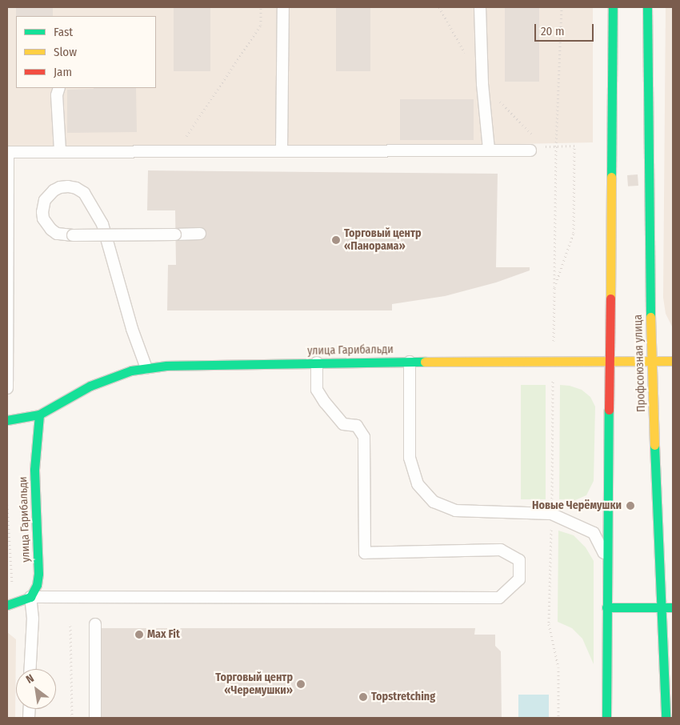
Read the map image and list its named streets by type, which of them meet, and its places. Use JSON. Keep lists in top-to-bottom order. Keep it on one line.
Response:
{"streets":{"main road":["улица Гарибальди","Профсоюзная улица"]},"crossings":[["улица Гарибальди","Профсоюзная улица"]],"places":["Торговый центр «Панорама»","Новые Черёмушки","Max Fit","Торговый центр «Черемушки»","Topstretching"],"legend":["Fast","Slow","Jam"],"scale_bar":"20 m","north":"top left"}
